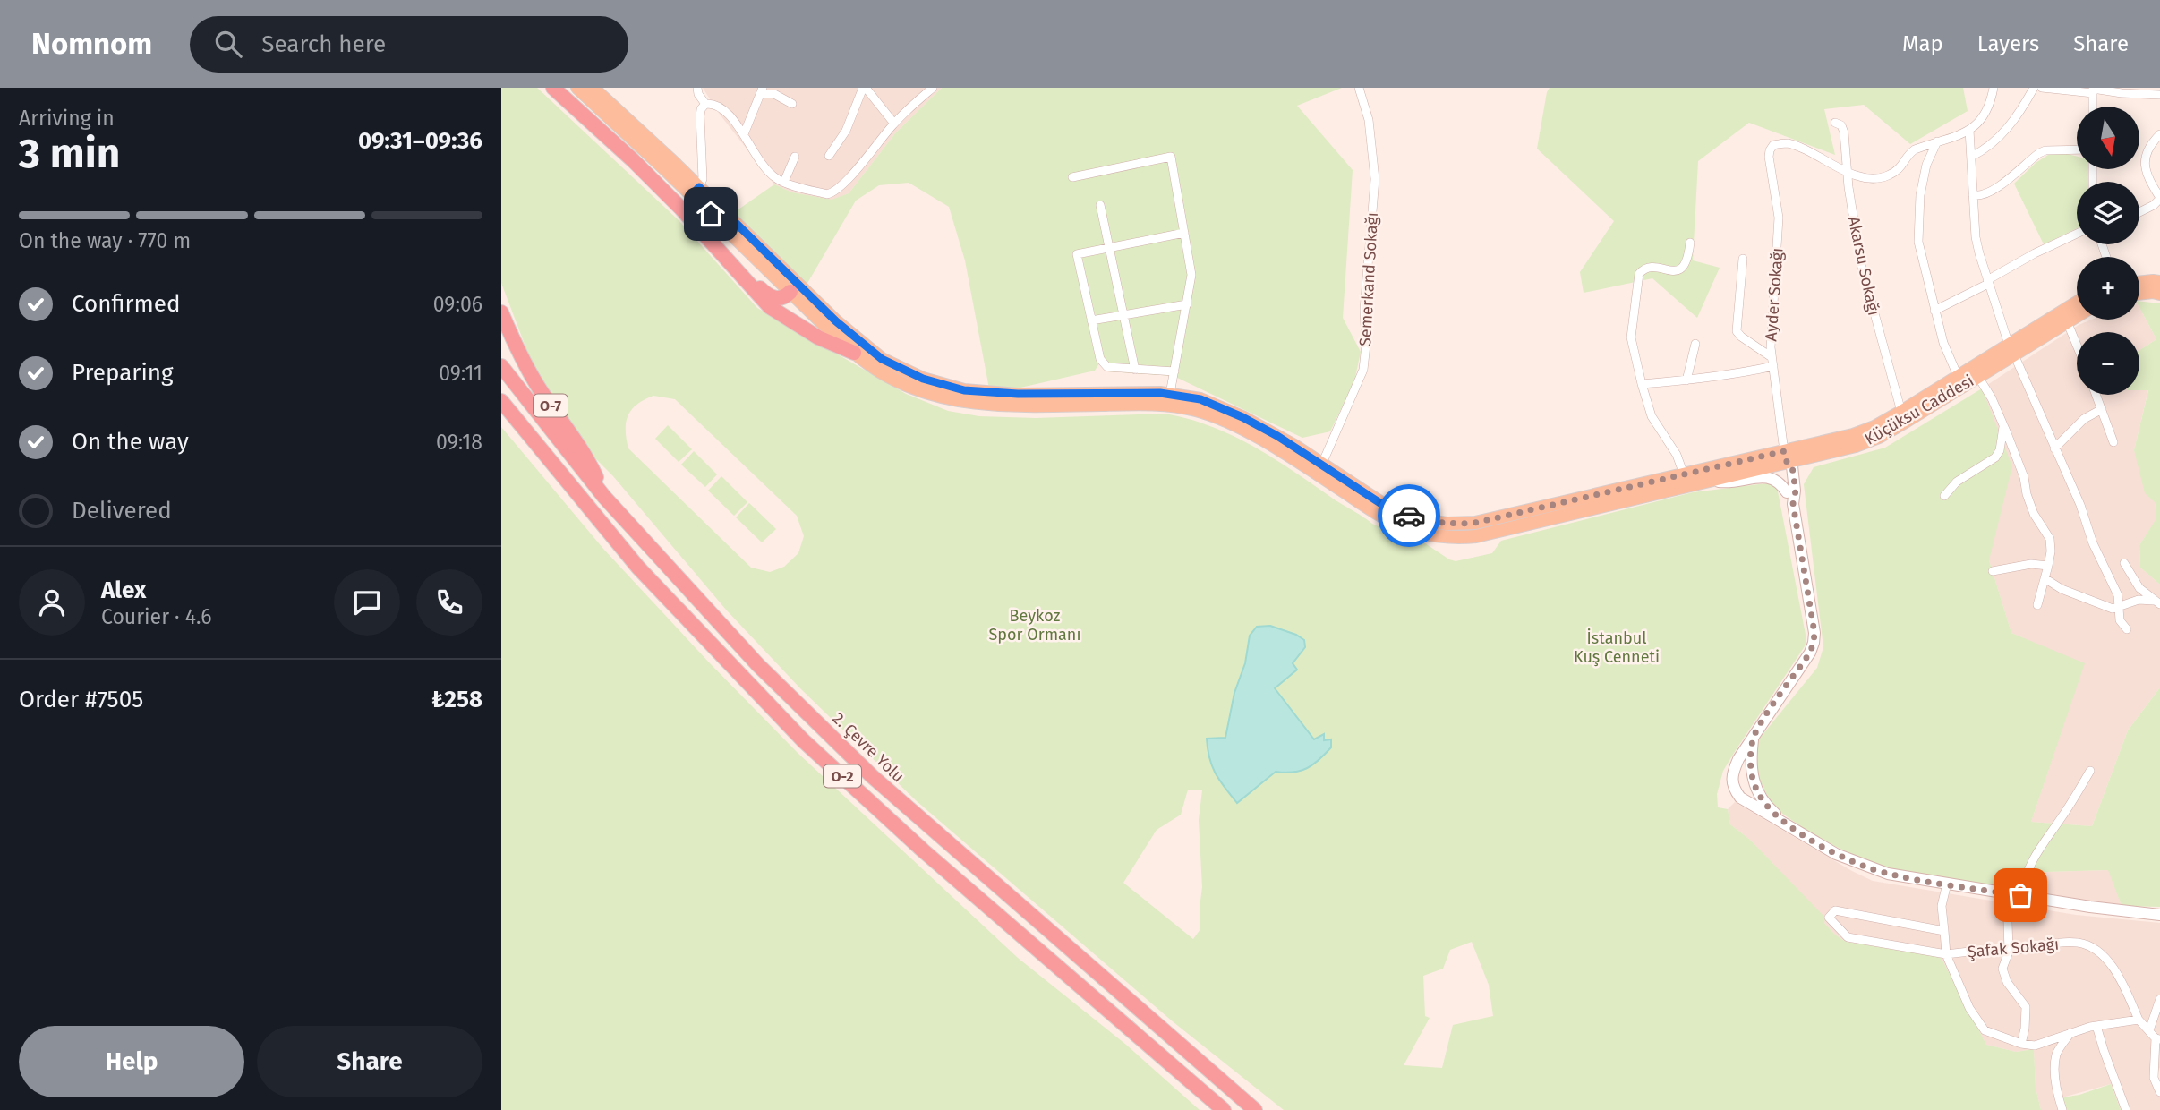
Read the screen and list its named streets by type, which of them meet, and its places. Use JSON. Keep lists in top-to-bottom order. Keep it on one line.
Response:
{"streets":{"highway":["O-7","2. Çevre Yolu","O-2"],"main road":["Küçüksu Caddesi"],"street":["Akarsu Sokağı","Semerkand Sokağı","Ayder Sokağı","Şafak Sokağı"]},"crossings":[["Akarsu Sokağı","Ayder Sokağı"],["Akarsu Sokağı","Küçüksu Caddesi"],["Semerkand Sokağı","Küçüksu Caddesi"],["Ayder Sokağı","Küçüksu Caddesi"],["O-7","2. Çevre Yolu"]],"parks":["Beykoz Spor Ormanı","İstanbul Kuş Cenneti"],"north":"bottom","page":{"header":"Nomnom","search":"Search here","nav":["Map","Layers","Share"],"heading":["3 min","Arriving in","09:31–09:36"],"panel":["Alex","Courier · 4.6","Order #7505","₺258"],"map_buttons":["+","−"],"bar":"On the way · 770 m","list":[["Confirmed","09:06"],["Preparing","09:11"],["On the way","09:18"],"Delivered"],"buttons":["Help","Share"]}}
